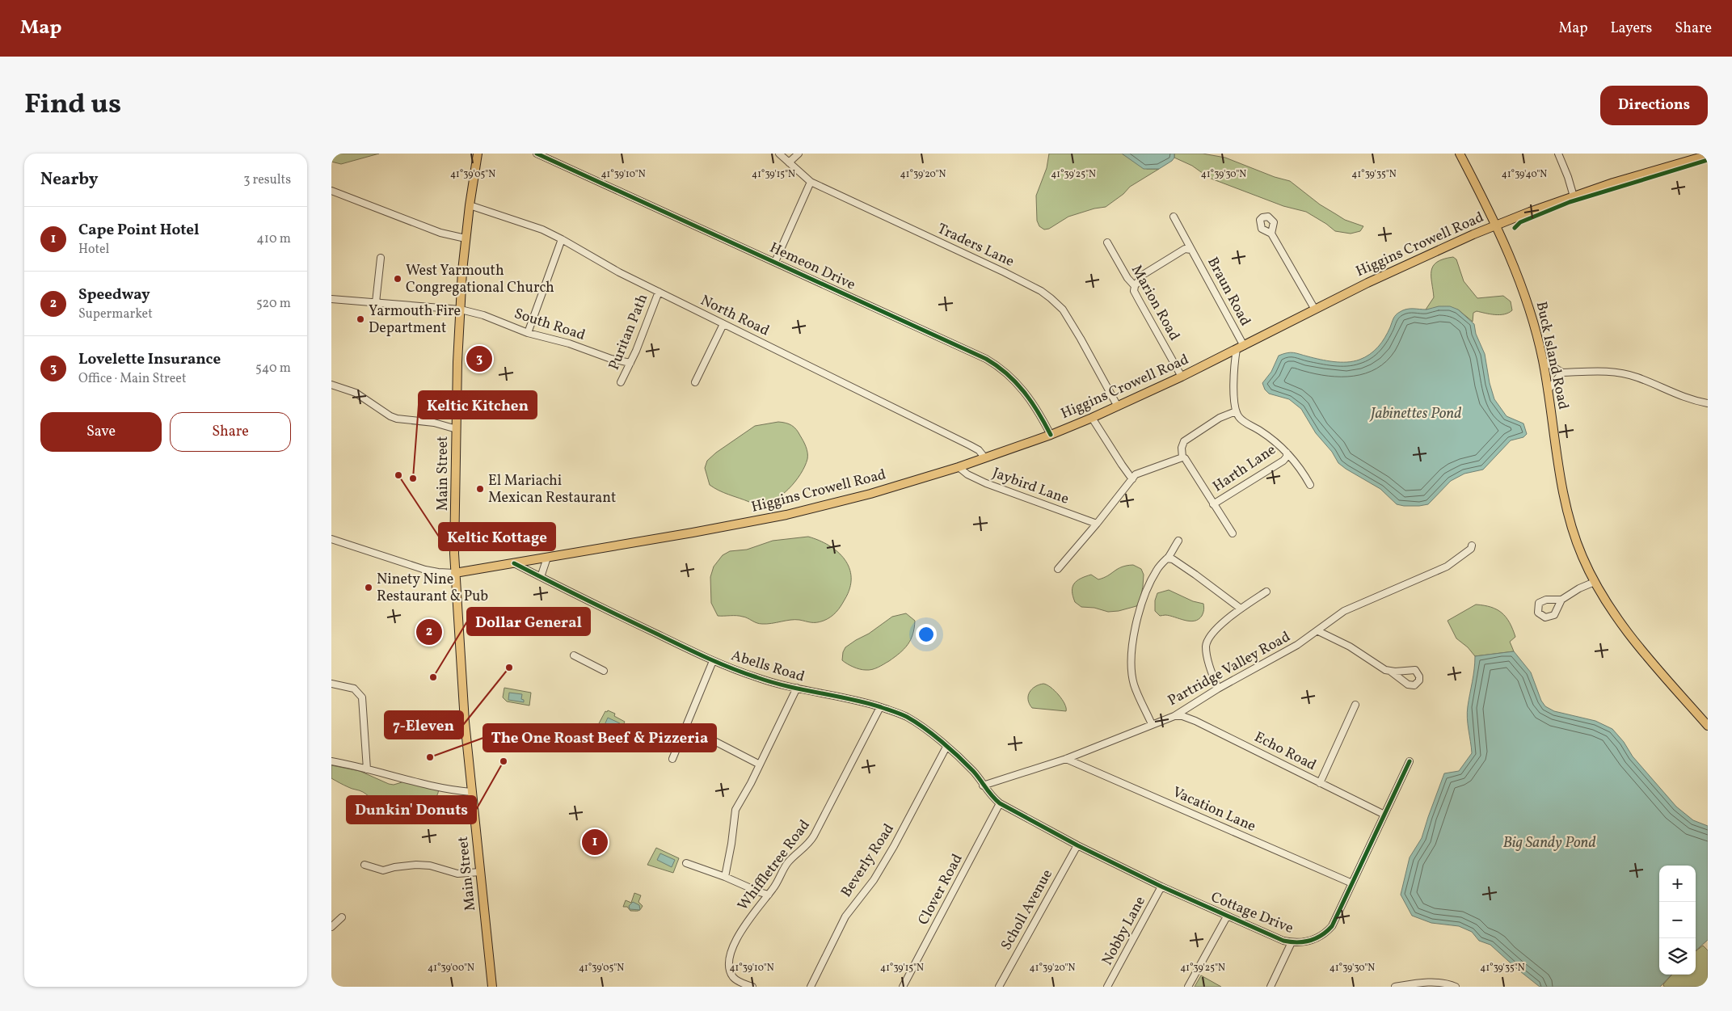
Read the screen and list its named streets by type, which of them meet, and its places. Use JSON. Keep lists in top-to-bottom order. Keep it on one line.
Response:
{"streets":{"main road":["Higgins Crowell Road","Buck Island Road","Main Street"],"street":["Traders Lane","Hemeon Drive","Braun Road","Marion Road","North Road","South Road","Puritan Path","Harth Lane","Jaybird Lane","Abells Road","Partridge Valley Road","Echo Road","Vacation Lane","Beverly Road","Whiffletree Road","Clover Road","Scholl Avenue","Cottage Drive","Nobby Lane"]},"crossings":[["Higgins Crowell Road","Traders Lane"],["Higgins Crowell Road","Hemeon Drive"],["Higgins Crowell Road","Braun Road"],["Higgins Crowell Road","Marion Road"],["Higgins Crowell Road","North Road"],["Higgins Crowell Road","Buck Island Road"],["Higgins Crowell Road","Main Street"],["Higgins Crowell Road","Jaybird Lane"],["Higgins Crowell Road","Abells Road"],["Braun Road","Marion Road"],["North Road","Puritan Path"],["North Road","Main Street"],["South Road","Puritan Path"],["South Road","Main Street"],["Abells Road","Partridge Valley Road"],["Abells Road","Beverly Road"],["Abells Road","Whiffletree Road"],["Abells Road","Clover Road"],["Abells Road","Cottage Drive"],["Partridge Valley Road","Echo Road"],["Partridge Valley Road","Vacation Lane"],["Echo Road","Cottage Drive"],["Vacation Lane","Cottage Drive"],["Clover Road","Cottage Drive"],["Scholl Avenue","Cottage Drive"],["Cottage Drive","Nobby Lane"]],"water":["Jabinettes Pond","Big Sandy Pond"],"places":["West Yarmouth Congregational Church","Yarmouth Fire Department","Keltic Kottage","Keltic Kitchen","El Mariachi Mexican Restaurant","Ninety Nine Restaurant & Pub","7-Eleven","Dollar General","The One Roast Beef & Pizzeria","Dunkin' Donuts"],"page":{"header":"Map","nav":["Map","Layers","Share"],"title":"Find us","buttons":["Directions",["Save","Share"]],"heading":["Nearby","3 results"],"list":[{"mark":"1","name":"Cape Point Hotel","note":"Hotel","value":"410 m"},{"mark":"2","name":"Speedway","note":"Supermarket","value":"520 m"},{"mark":"3","name":"Lovelette Insurance","note":"Office · Main Street","value":"540 m"}],"pins":["3","2","1"],"map_buttons":["+","−"]},"coordinates":["41°39'05\"N","41°39'10\"N","41°39'15\"N","41°39'20\"N","41°39'25\"N","41°39'30\"N","41°39'35\"N","41°39'40\"N","41°39'00\"N"]}
